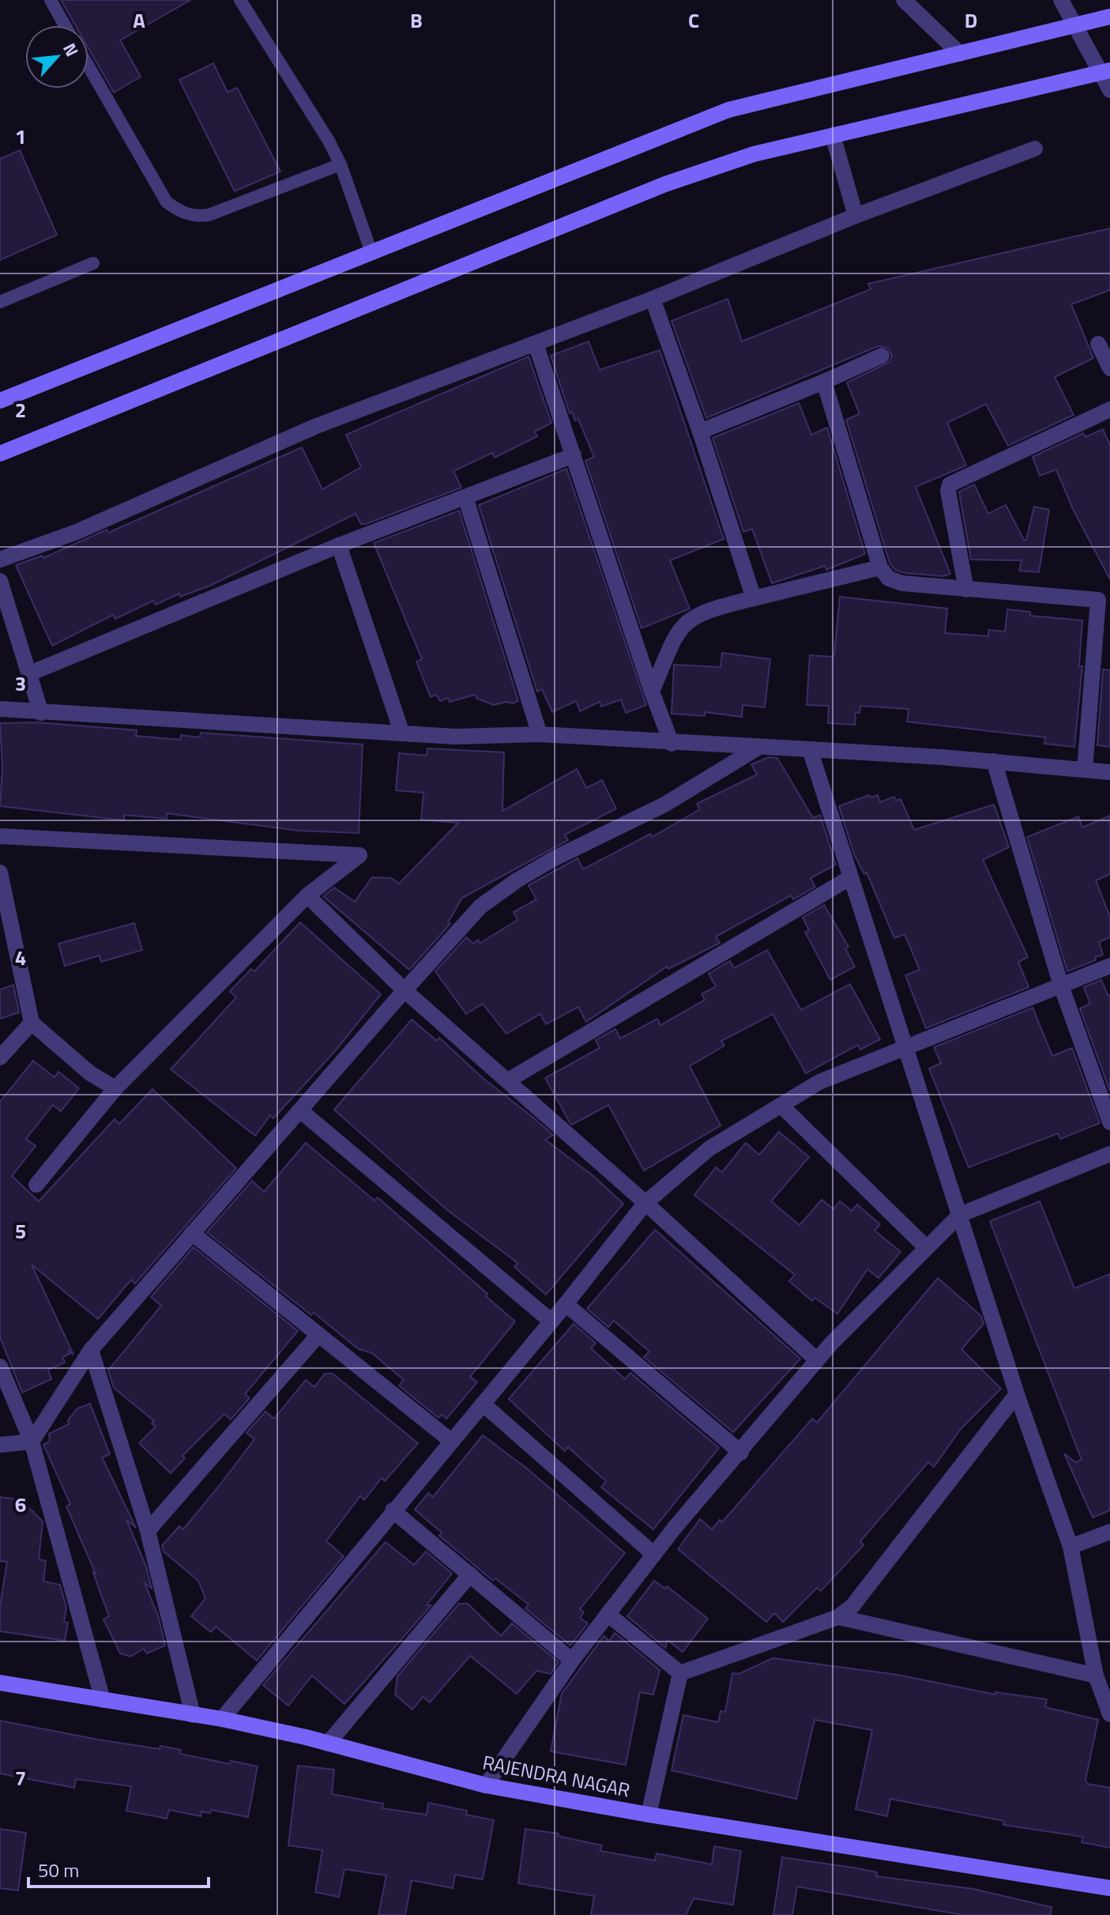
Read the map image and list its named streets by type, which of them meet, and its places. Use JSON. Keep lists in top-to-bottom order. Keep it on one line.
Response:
{"streets":{"main road":["RAJENDRA NAGAR"]},"scale_bar":"50 m","north":"top right","grid":{"columns":["A","B","C","D"],"rows":["1","2","3","4","5","6","7"]}}
